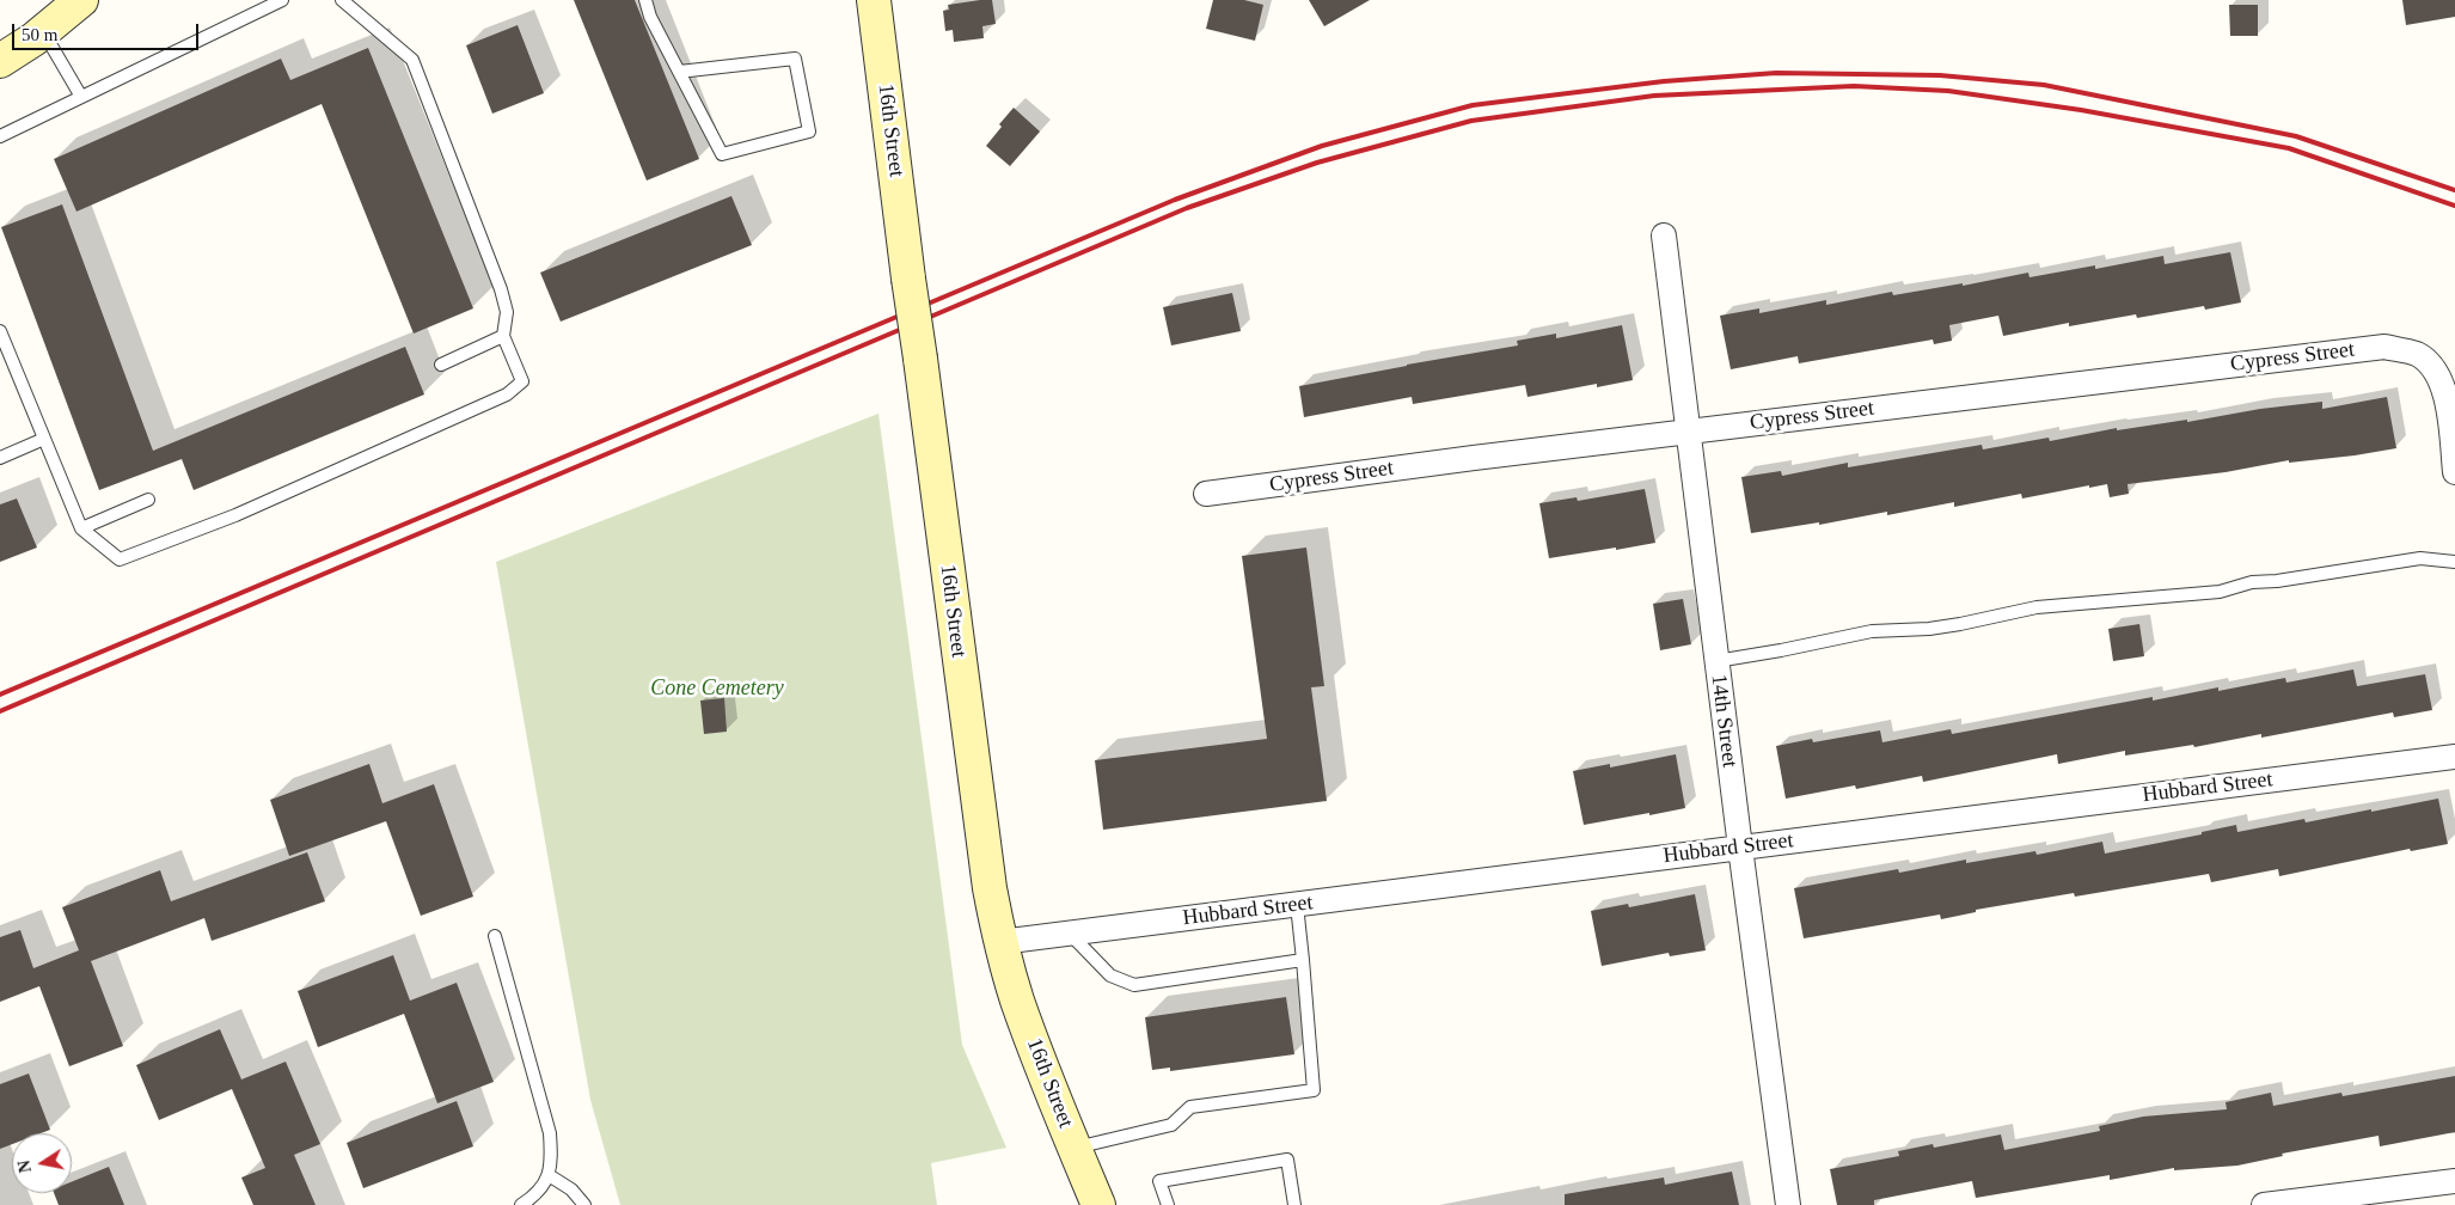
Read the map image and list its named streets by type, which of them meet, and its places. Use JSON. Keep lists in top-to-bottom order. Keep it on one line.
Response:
{"streets":{"street":["16th Street","Cypress Street","14th Street","Hubbard Street"]},"crossings":[["16th Street","Hubbard Street"],["Cypress Street","14th Street"],["14th Street","Hubbard Street"]],"parks":["Cone Cemetery"],"scale_bar":"50 m","north":"left"}
